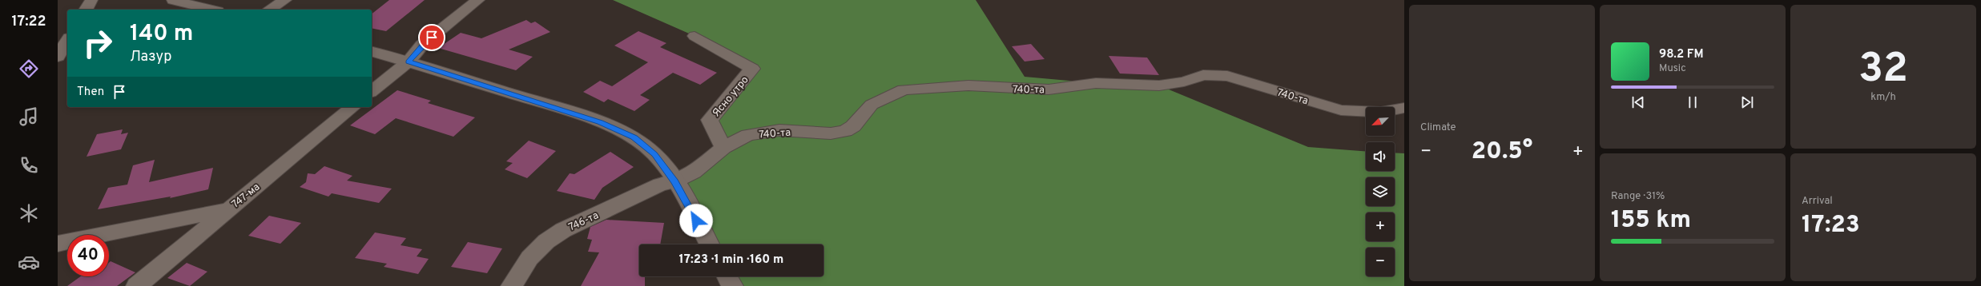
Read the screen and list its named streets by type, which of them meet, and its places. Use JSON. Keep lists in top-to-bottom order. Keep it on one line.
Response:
{"streets":{"street":["740-та","Ясно утро","747-ма","746-та"]},"crossings":[["740-та","Ясно утро"],["740-та","746-та"]],"north":"bottom left","page":{"tabs":"17:22","tile":["Climate",["32","km/h"],["Range · 31%","155 km"],["Arrival","17:23"]],"turn":["140 m","Лазур"],"song":["98.2 FM","Music"],"then":"Then","map_buttons":["+","−"],"heat":["−","20.5°","+"],"limit":"40","trip":"17:23 · 1 min · 160 m"}}
